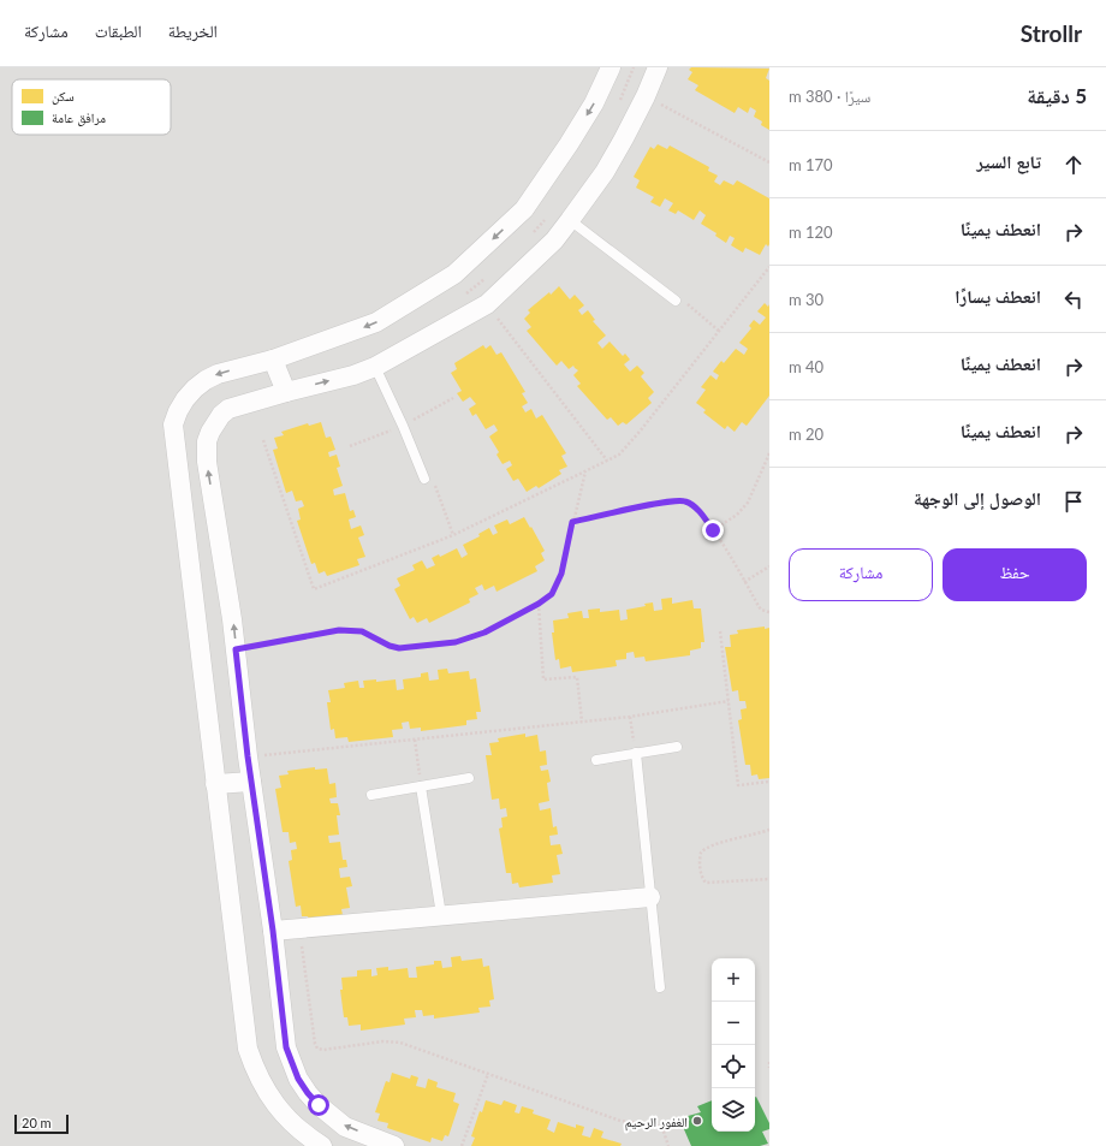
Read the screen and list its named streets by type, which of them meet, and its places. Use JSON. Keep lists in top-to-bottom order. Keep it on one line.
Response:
{"places":["الغفور الرحيم"],"legend":["سكن","مرافق عامة"],"scale_bar":"20 m","page":{"header":"Strollr","nav":["الخريطة","الطبقات","مشاركة"],"heading":["5 دقيقة","سيرًا · 380 m"],"list":[["تابع السير","170 m"],["انعطف يمينًا","120 m"],["انعطف يسارًا","30 m"],["انعطف يمينًا","40 m"],["انعطف يمينًا","20 m"],"الوصول إلى الوجهة"],"buttons":["حفظ","مشاركة"],"map_buttons":["+","−"],"scale":"20 m"}}
